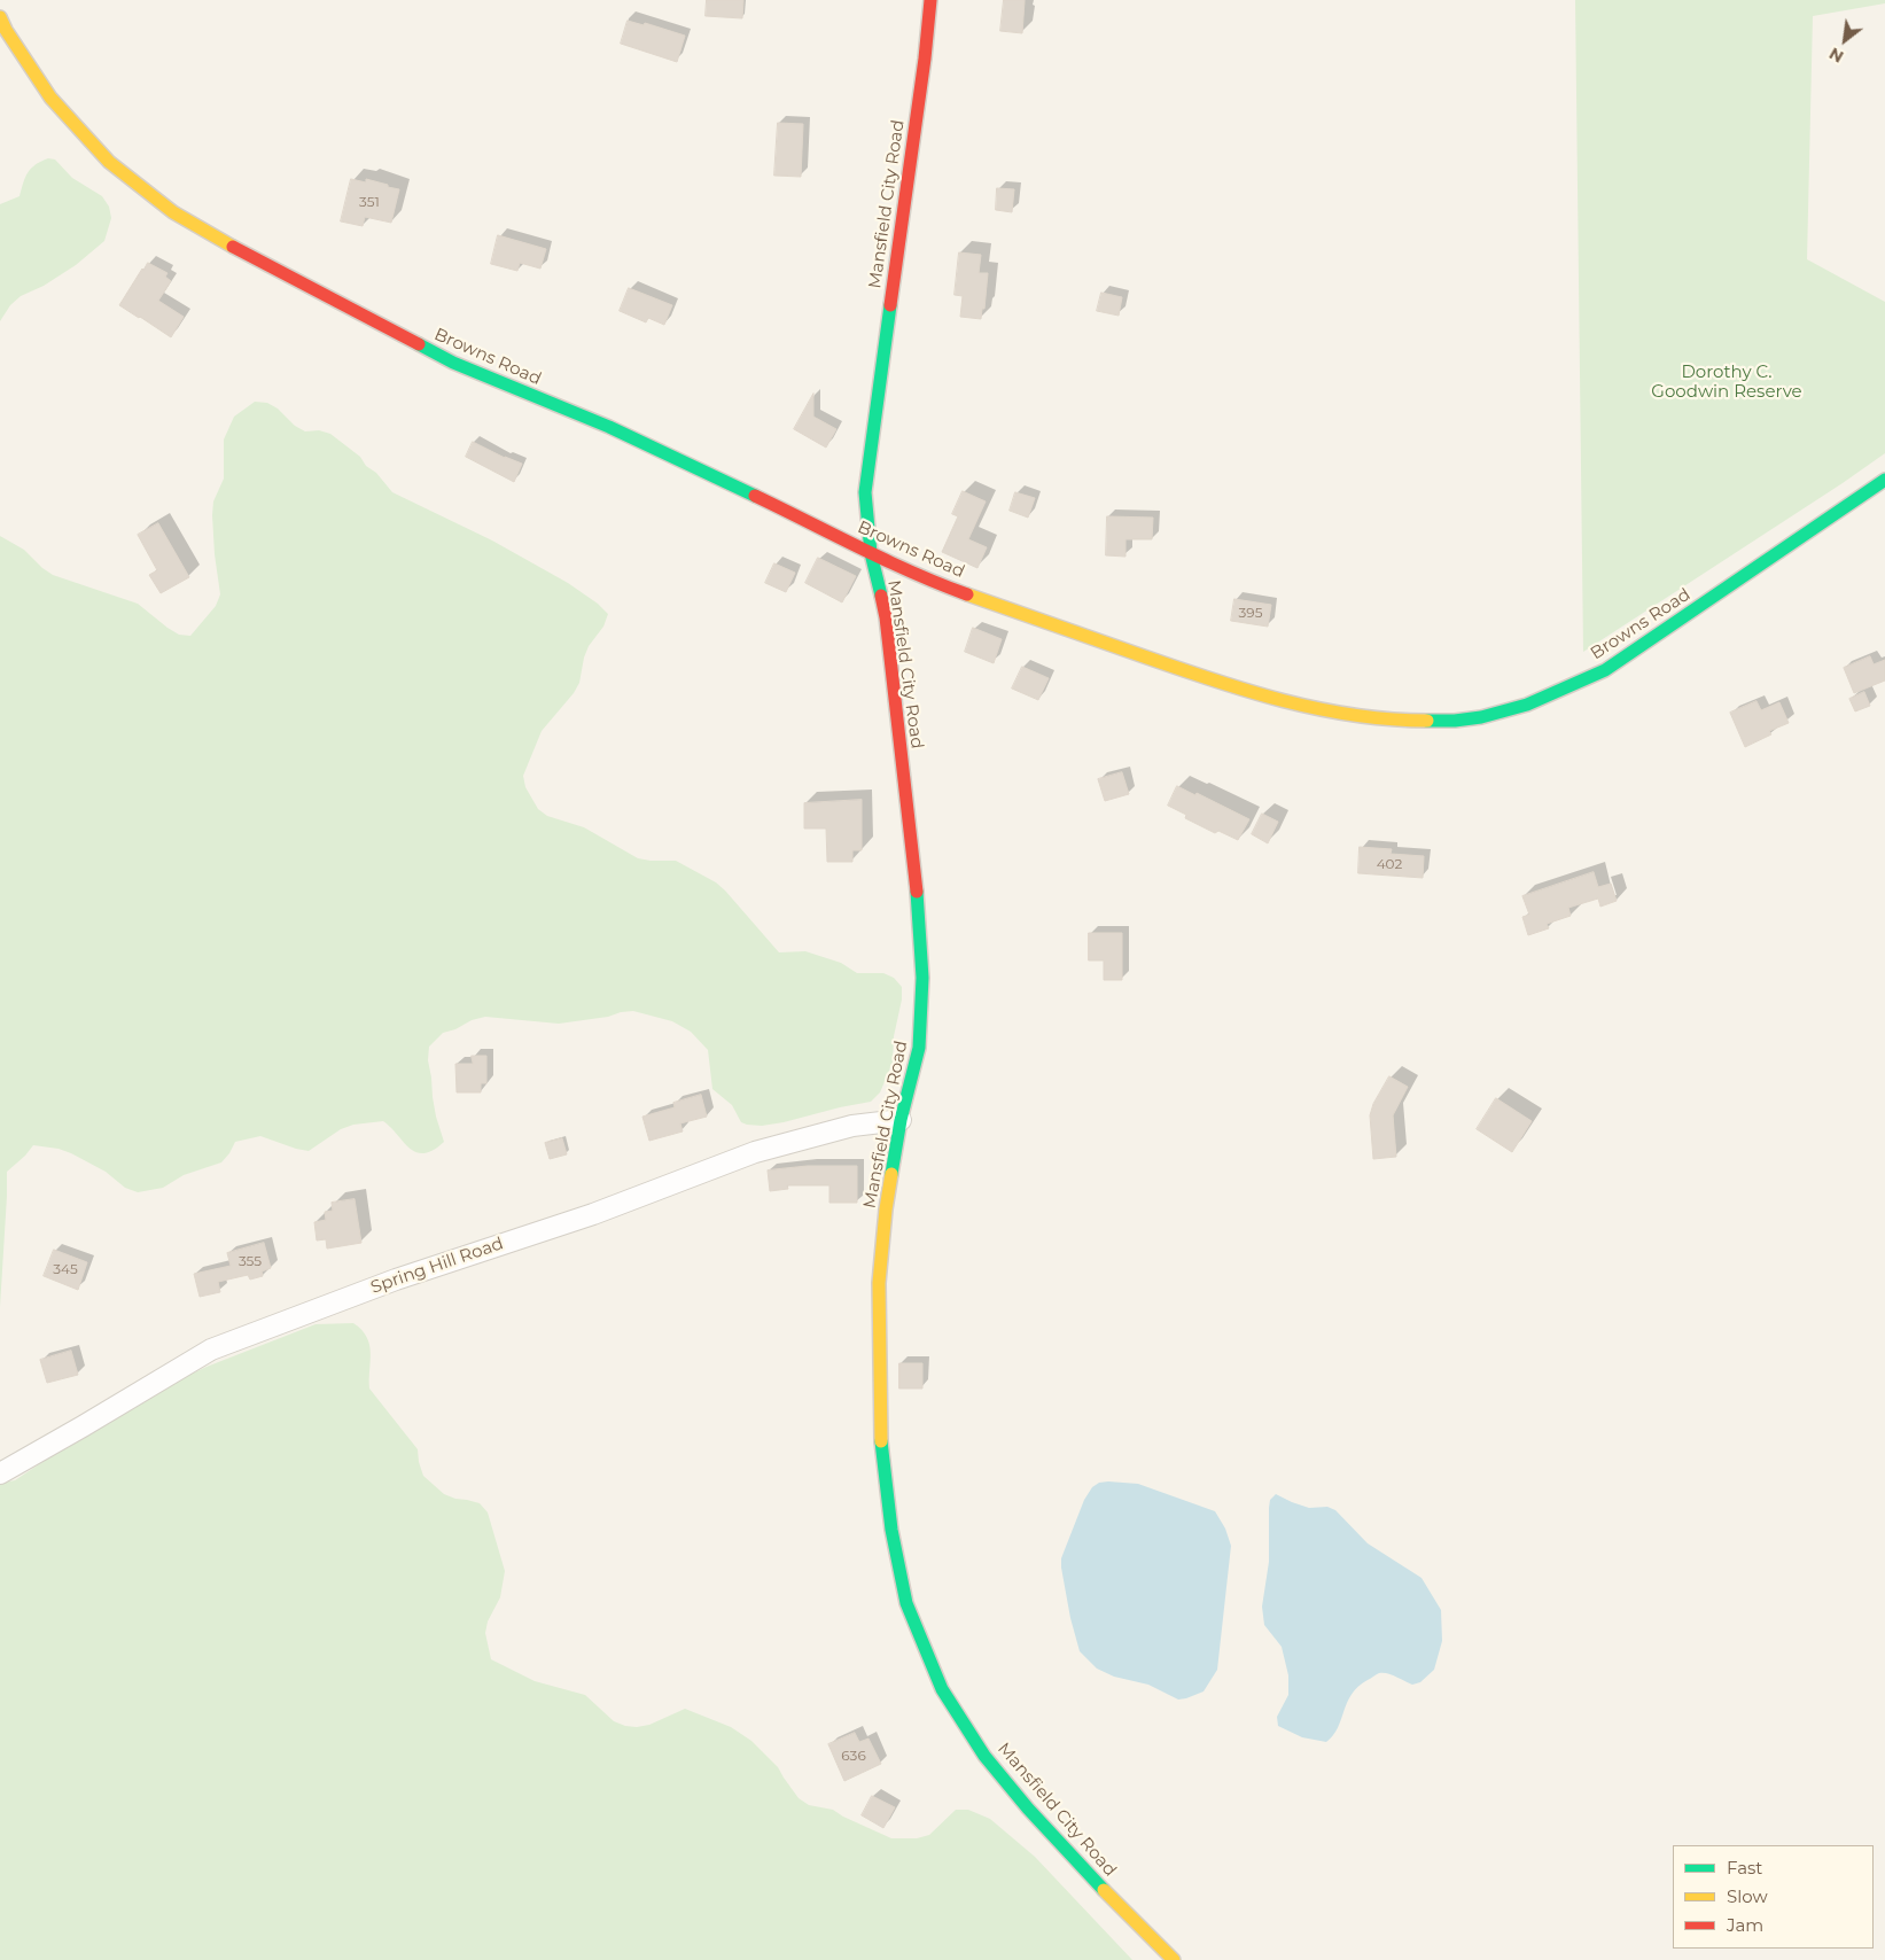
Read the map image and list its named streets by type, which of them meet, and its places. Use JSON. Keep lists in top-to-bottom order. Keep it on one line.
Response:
{"streets":{"street":["Mansfield City Road","Browns Road","Spring Hill Road"]},"crossings":[["Mansfield City Road","Browns Road"],["Mansfield City Road","Spring Hill Road"]],"parks":["Dorothy C. Goodwin Reserve"],"house_numbers":["351","395","402","355","345","636"],"legend":["Fast","Slow","Jam"],"north":"bottom left"}
